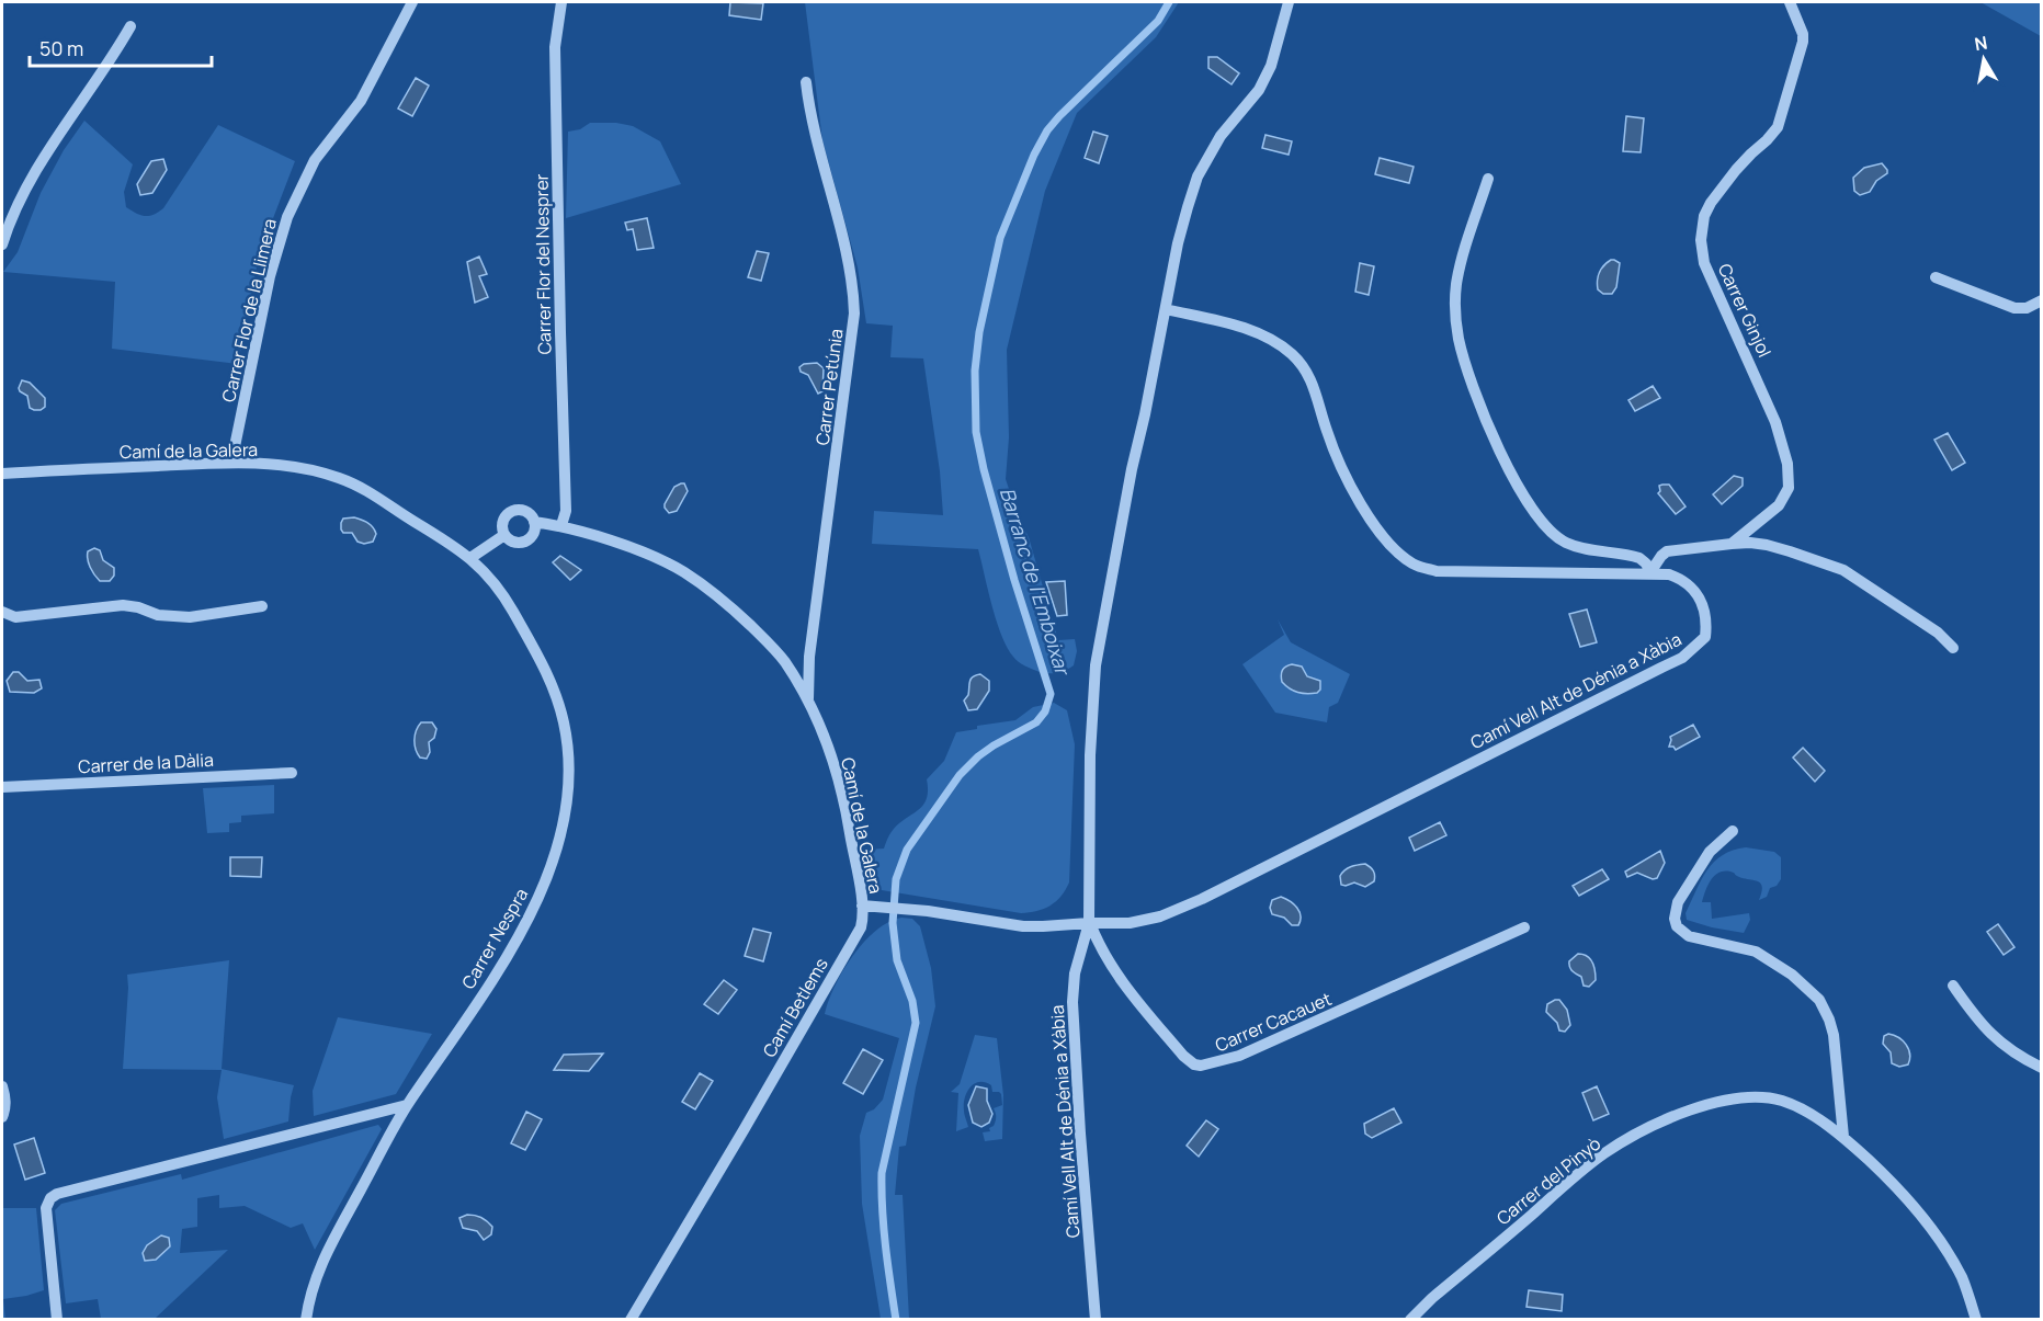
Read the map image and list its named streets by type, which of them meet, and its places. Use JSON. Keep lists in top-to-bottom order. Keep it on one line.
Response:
{"streets":{"street":["Carrer Flor del Nesprer","Carrer Flor de la Llimera","Carrer Ginjol","Carrer Petúnia","Camí de la Galera","Camí Vell Alt de Dénia a Xàbia","Carrer de la Dàlia","Carrer Nespra","Camí Betlems","Carrer Cacauet","Carrer del Pinyò"]},"crossings":[["Carrer Flor del Nesprer","Camí de la Galera"],["Carrer Flor de la Llimera","Camí de la Galera"],["Carrer Petúnia","Camí de la Galera"],["Camí de la Galera","Carrer Nespra"],["Camí de la Galera","Camí Betlems"],["Camí Vell Alt de Dénia a Xàbia","Carrer Cacauet"]],"water":["Barranc de l'Emboixar"],"scale_bar":"50 m","north":"top"}
